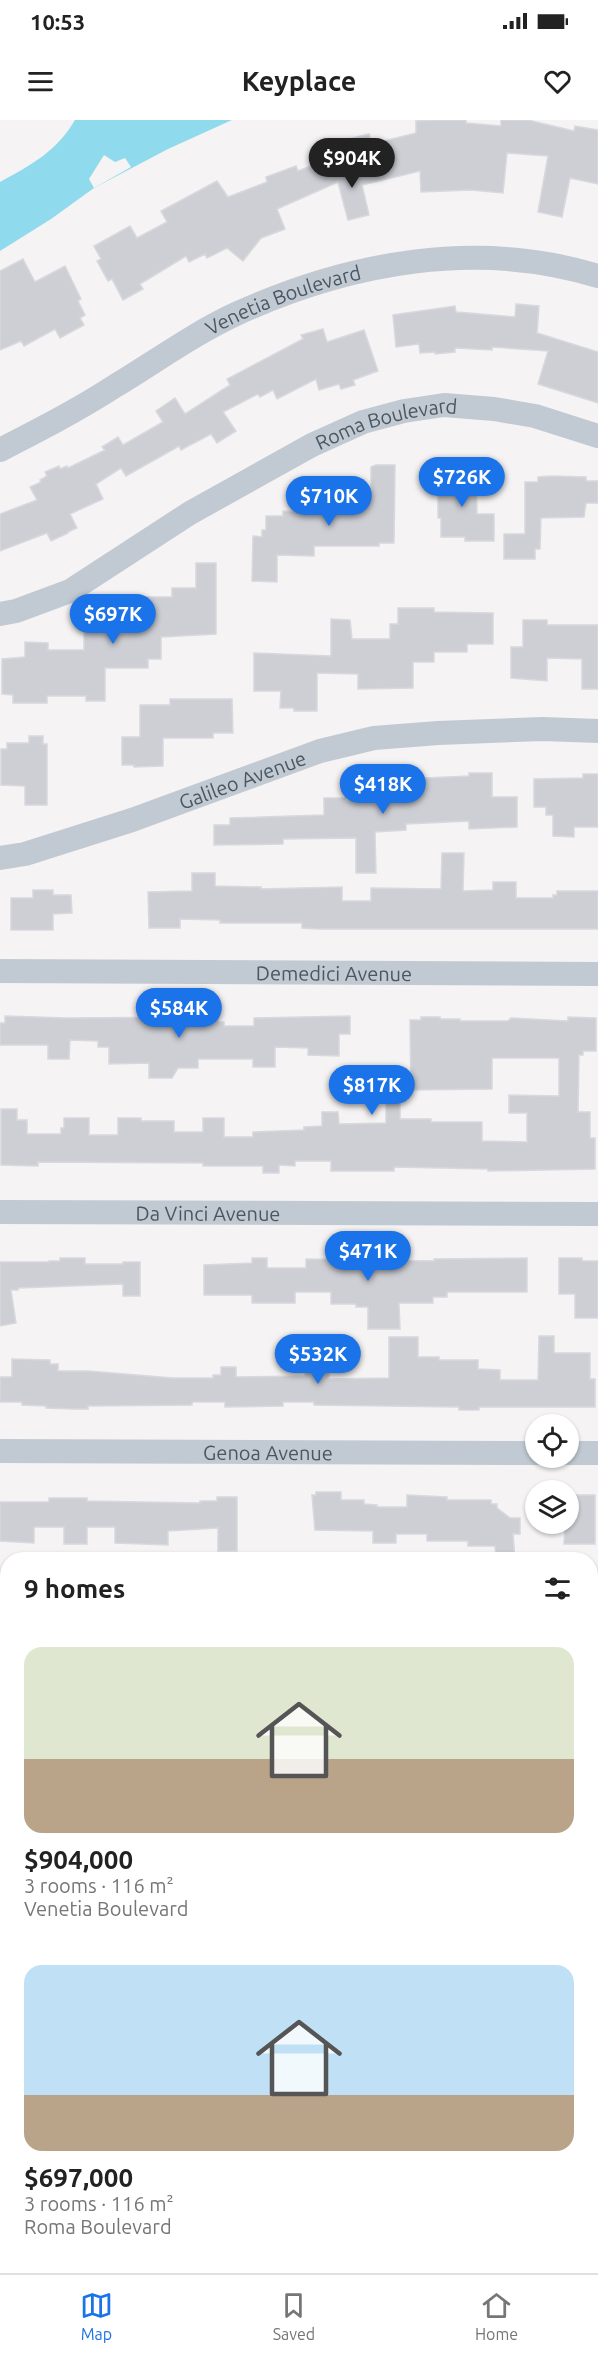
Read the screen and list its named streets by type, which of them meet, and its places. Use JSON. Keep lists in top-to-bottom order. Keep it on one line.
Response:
{"streets":{"street":["Venetia Boulevard","Roma Boulevard","Galileo Avenue","Demedici Avenue","Da Vinci Avenue","Genoa Avenue"]},"page":{"status":"10:53","header":"Keyplace","price":["$904K","$726K","$710K","$697K","$418K","$584K","$817K","$471K","$532K"],"heading":"9 homes","list":[{"name":"$904,000","note":"3 rooms · 116 m² · Venetia Boulevard"},{"name":"$697,000","note":"3 rooms · 116 m² · Roma Boulevard"}],"tabs":["Map","Saved","Home"]}}
